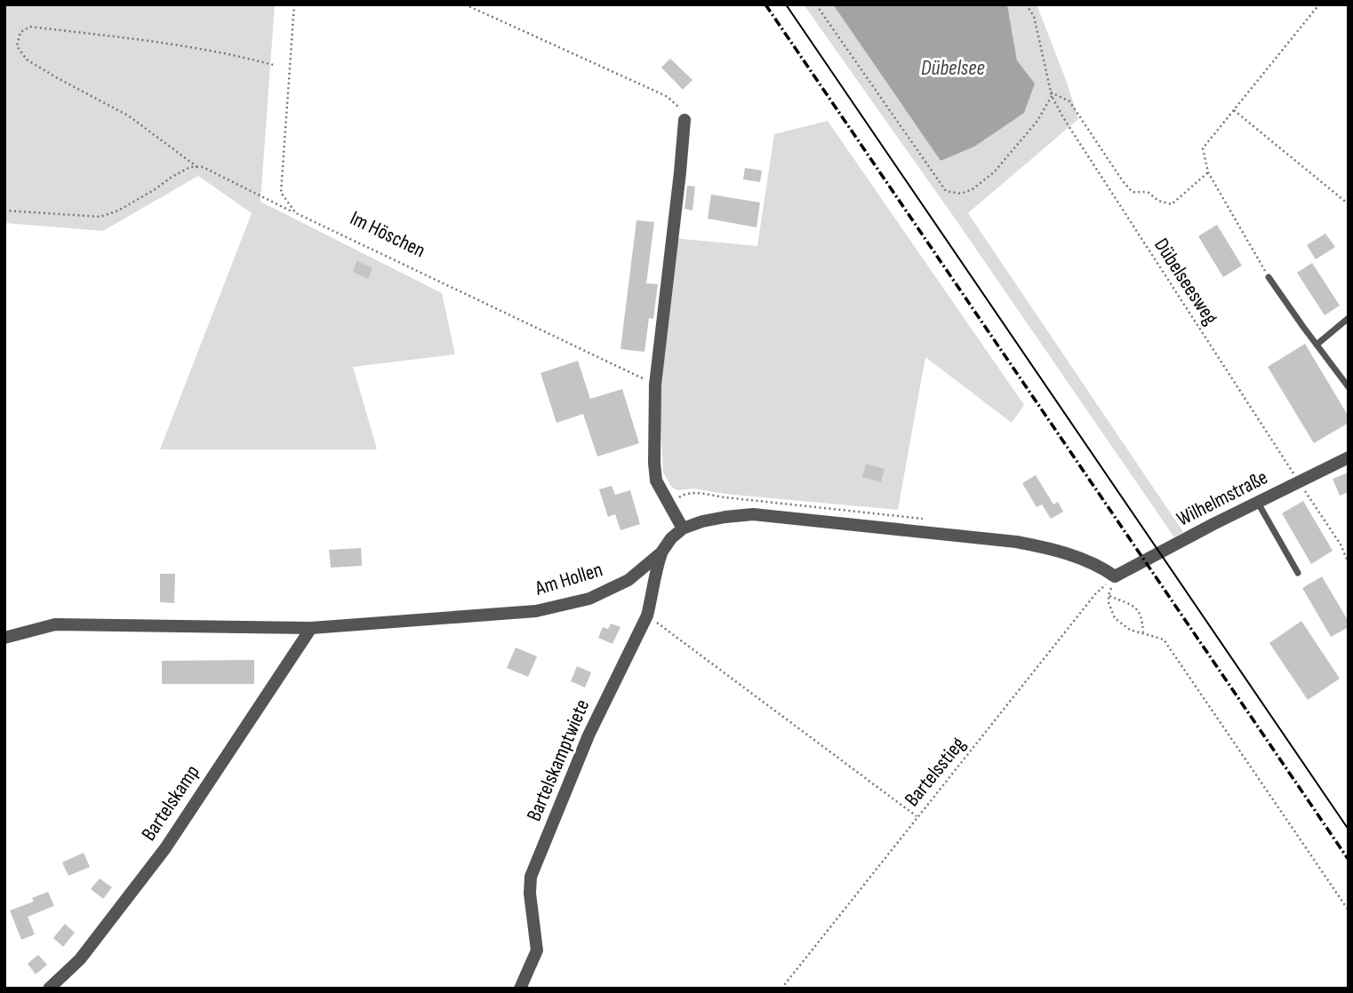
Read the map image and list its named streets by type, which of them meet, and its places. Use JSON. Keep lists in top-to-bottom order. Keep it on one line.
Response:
{"streets":{"street":["Wilhelmstraße","Am Hollen","Bartelskamptwiete","Bartelskamp"],"path":["Im Höschen","Dübelseesweg","Bartelsstieg"]},"crossings":[["Dübelseesweg","Wilhelmstraße"],["Wilhelmstraße","Bartelsstieg"],["Am Hollen","Bartelskamptwiete"],["Am Hollen","Bartelskamp"]],"water":["Dübelsee"]}
